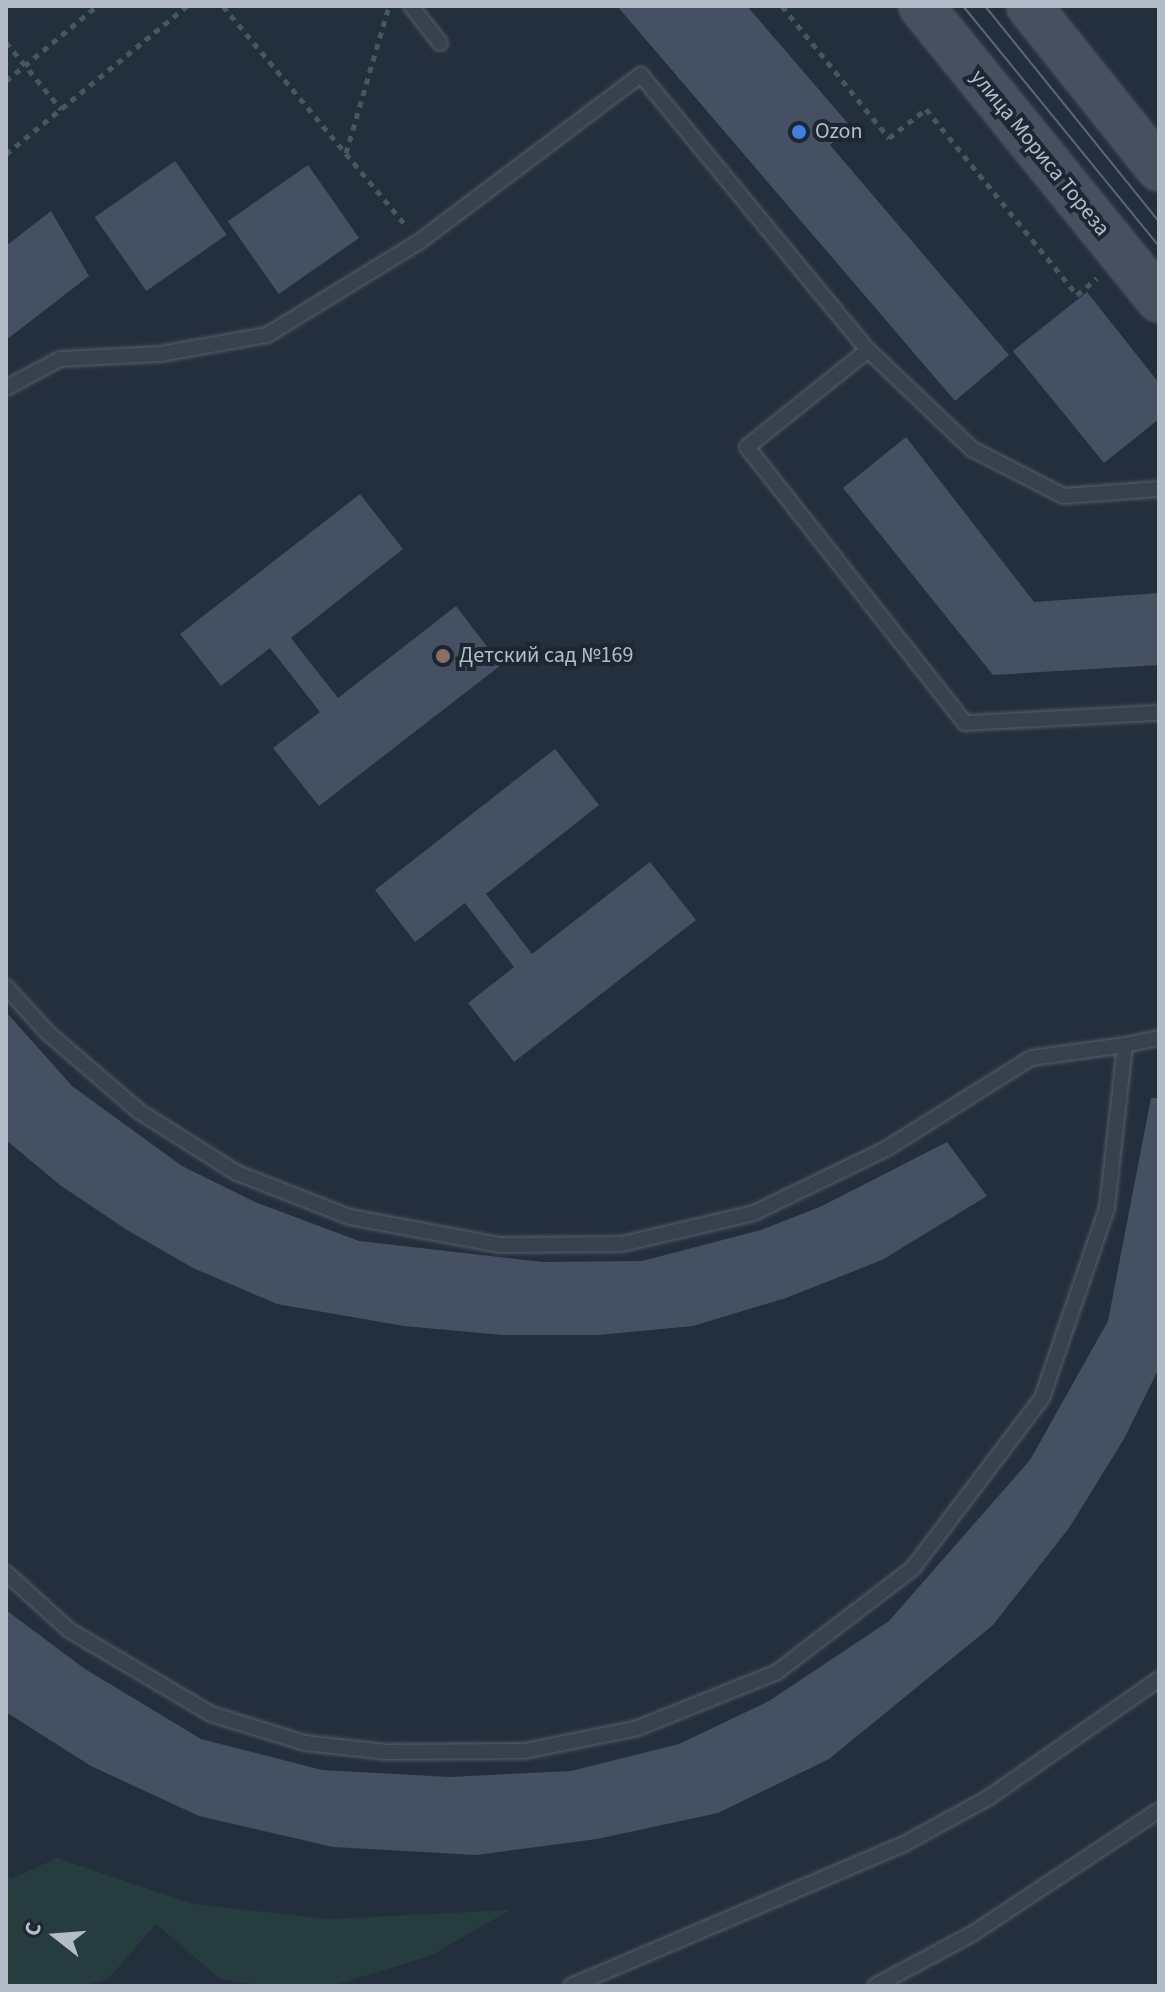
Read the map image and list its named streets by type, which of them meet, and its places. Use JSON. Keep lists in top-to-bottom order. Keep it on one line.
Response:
{"streets":{"street":["улица Мориса Тореза"]},"places":["Ozon","Детский сад №169"],"north":"left"}
